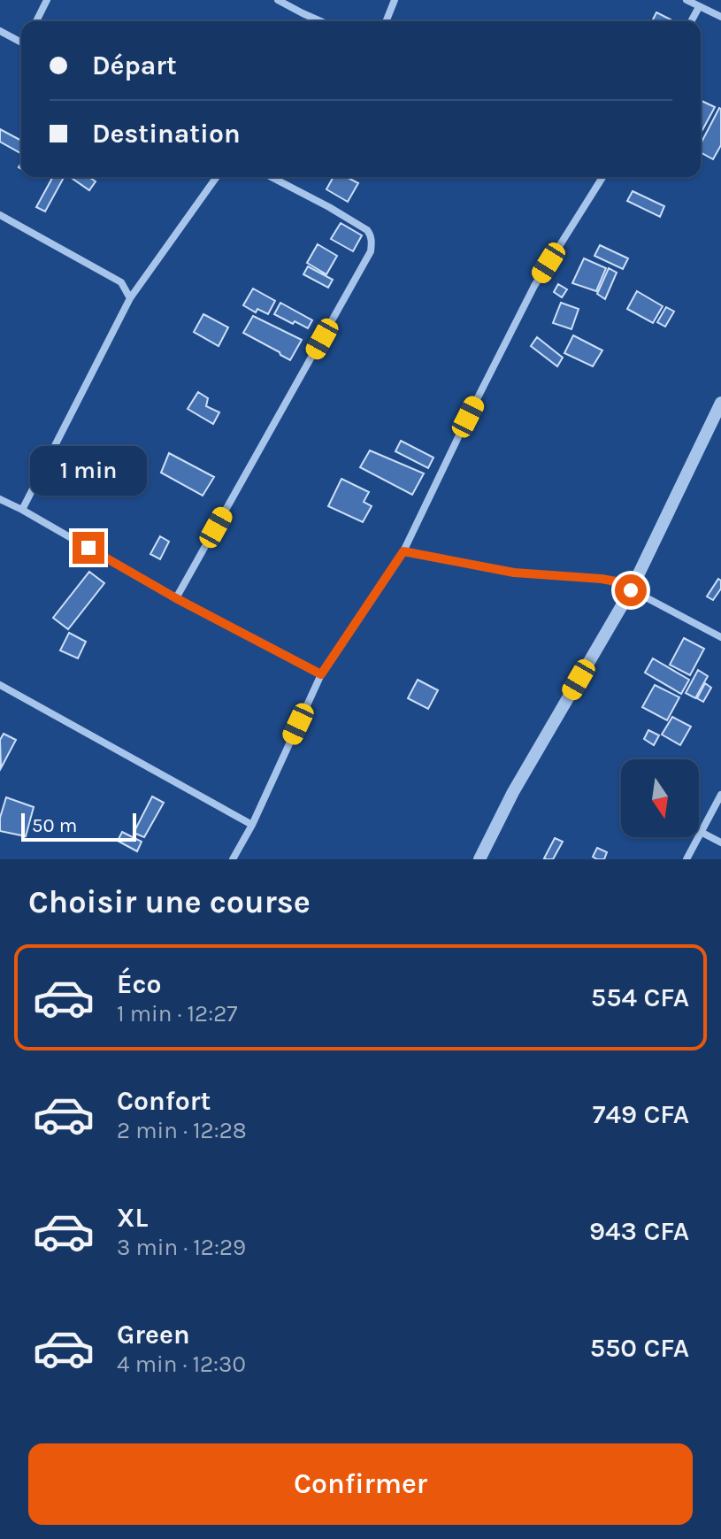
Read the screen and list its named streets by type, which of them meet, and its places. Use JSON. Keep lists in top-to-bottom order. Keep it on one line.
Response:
{"scale_bar":"50 m","north":"bottom","page":{"banner":["Départ","Destination"],"bubble":"1 min","scale":"50 m","heading":"Choisir une course","list":[{"name":"Éco","note":"1 min · 12:27","value":"554 CFA"},{"name":"Confort","note":"2 min · 12:28","value":"749 CFA"},{"name":"XL","note":"3 min · 12:29","value":"943 CFA"},{"name":"Green","note":"4 min · 12:30","value":"550 CFA"}],"buttons":"Confirmer"}}
